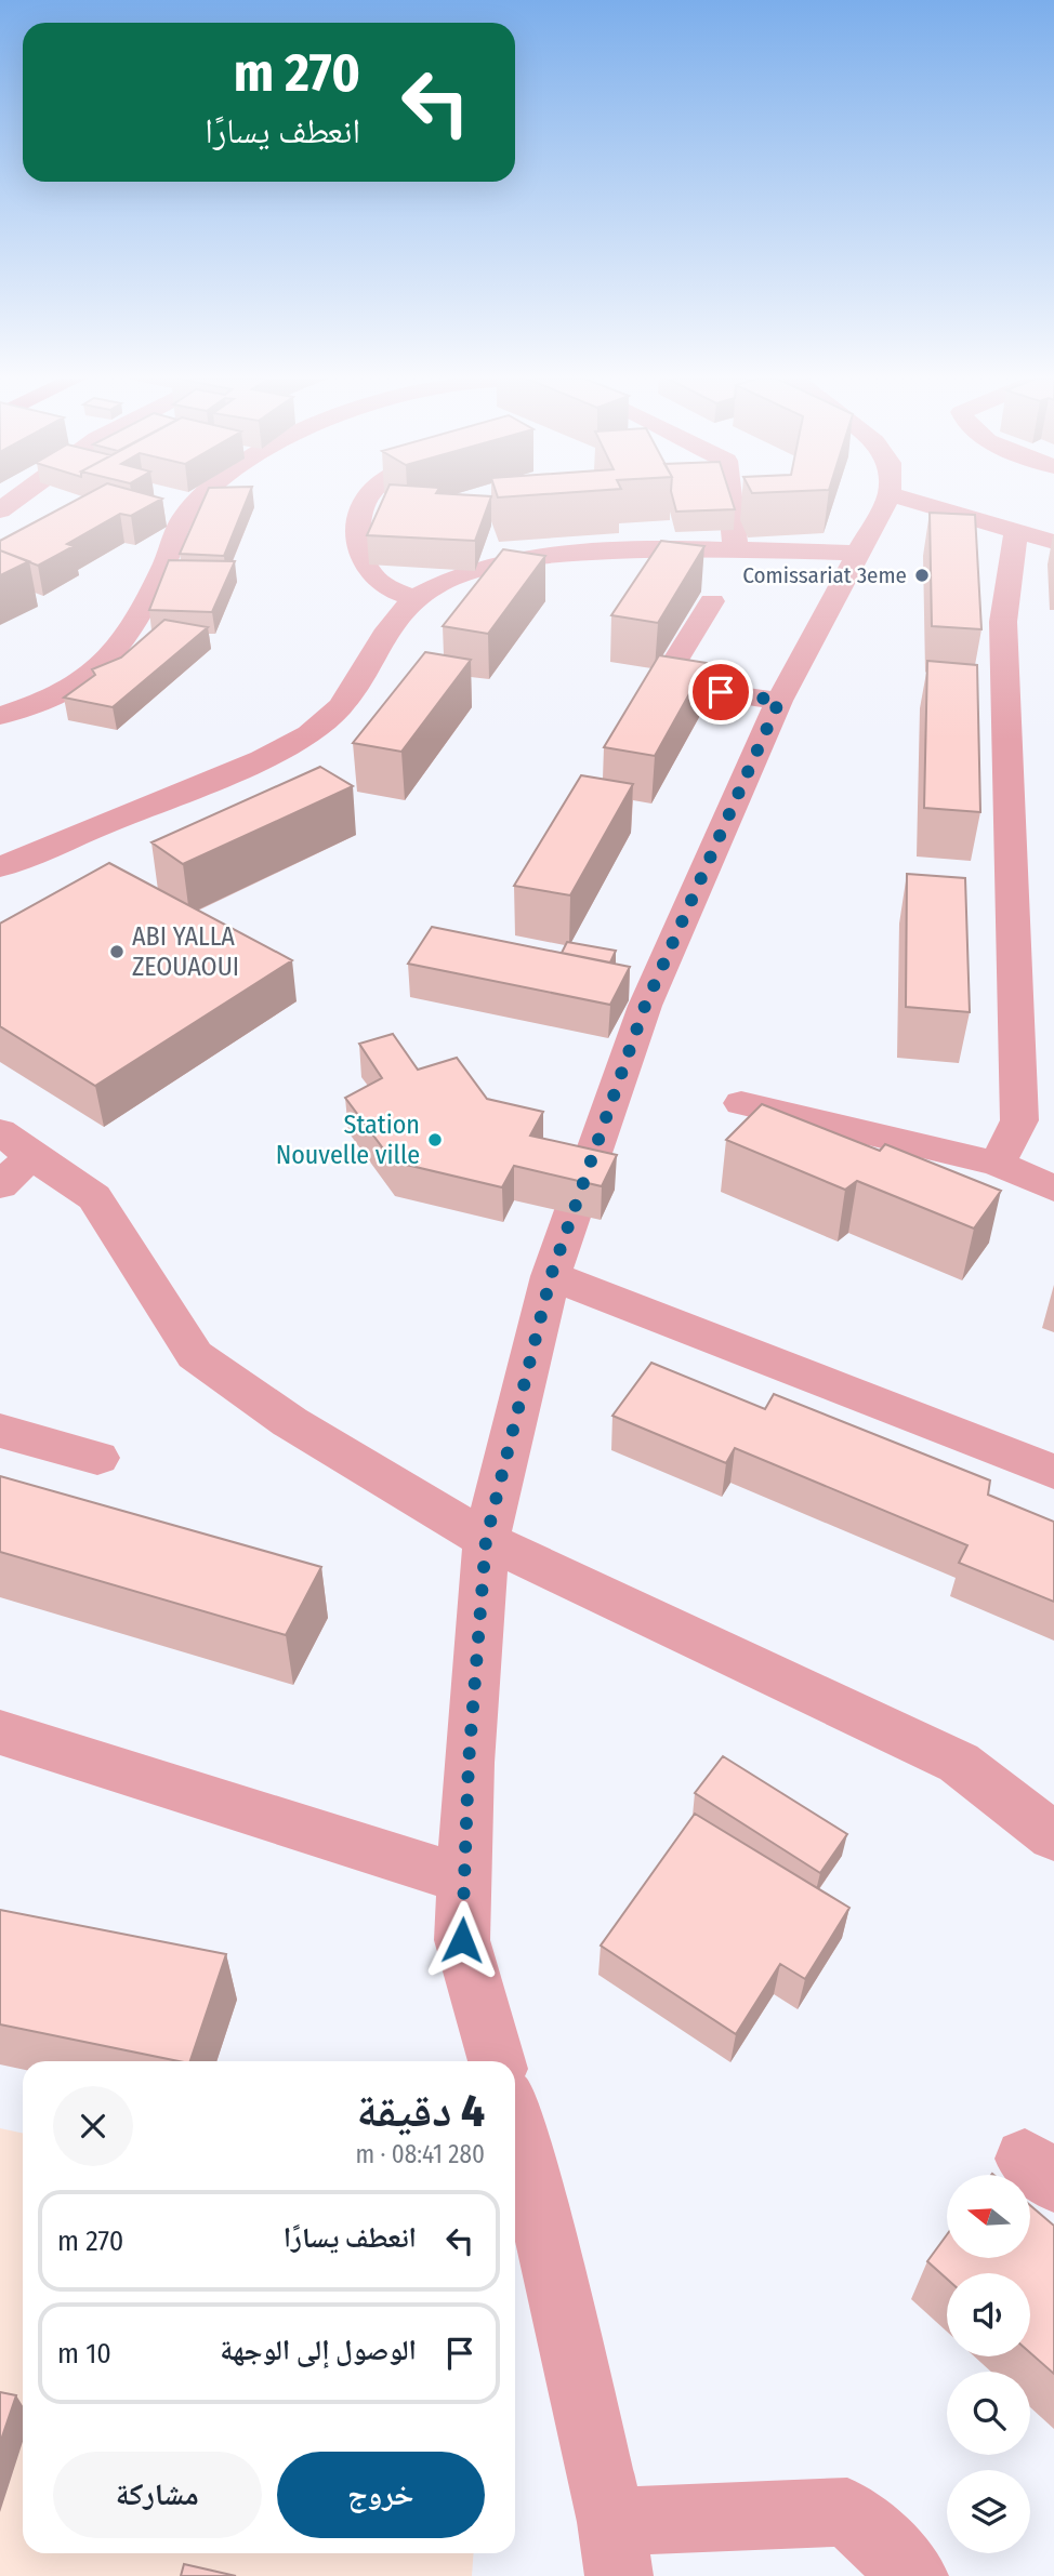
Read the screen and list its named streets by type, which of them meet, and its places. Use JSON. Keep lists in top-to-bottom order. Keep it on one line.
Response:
{"places":["Comissariat 3eme","ABI YALLA ZEOUAOUI","Station Nouvelle ville"],"north":"left","page":{"turn":["270 m","انعطف يسارًا"],"heading":["4 دقيقة","280 m · 08:41"],"list":[{"name":"انعطف يسارًا","value":"270 m"},{"name":"الوصول إلى الوجهة","value":"10 m"}],"buttons":["خروج","مشاركة"]}}
